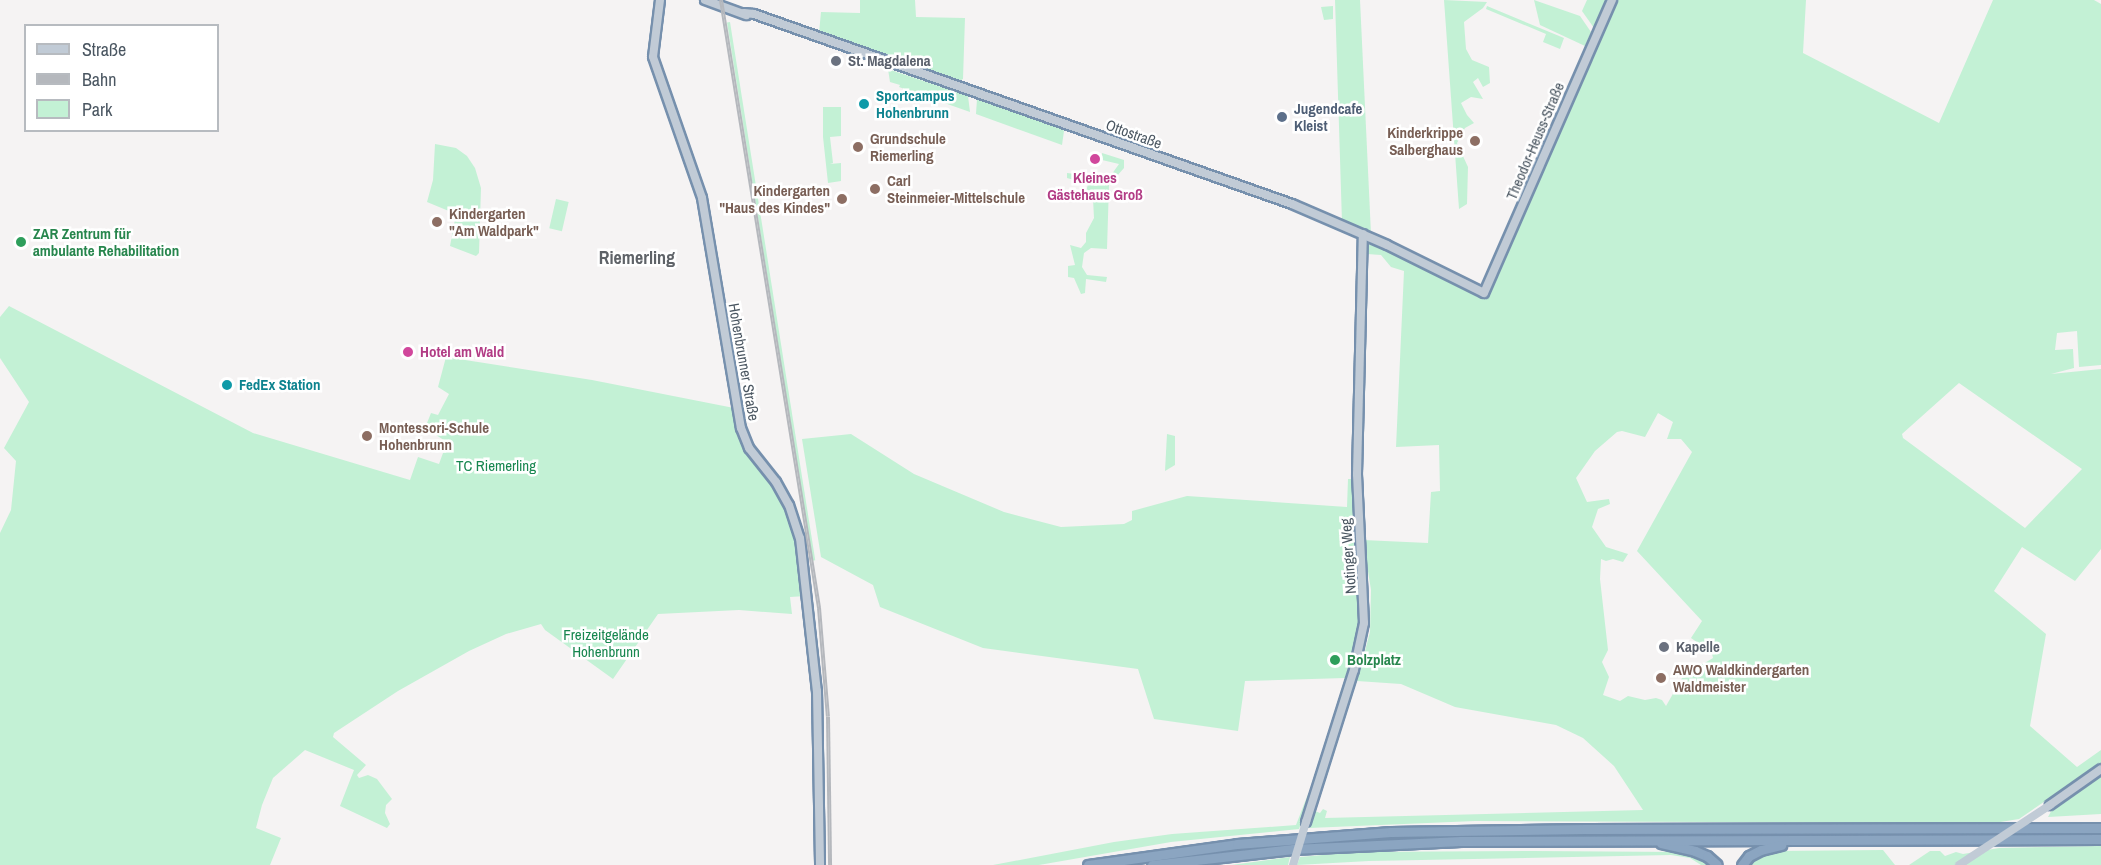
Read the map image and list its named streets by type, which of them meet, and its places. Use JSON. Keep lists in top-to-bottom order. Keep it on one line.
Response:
{"streets":{"street":["Ottostraße","Theodor-Heuss-Straße","Hohenbrunner Straße","Notinger Weg"]},"crossings":[["Ottostraße","Theodor-Heuss-Straße"],["Ottostraße","Notinger Weg"]],"districts":["Riemerling"],"parks":["TC Riemerling","Freizeitgelände Hohenbrunn"],"places":["St. Magdalena","Sportcampus Hohenbrunn","Jugendcafe Kleist","Kinderkrippe Salberghaus","Grundschule Riemerling","Kleines Gästehaus Groß","Carl Steinmeier-Mittelschule","Kindergarten \"Haus des Kindes\"","Kindergarten \"Am Waldpark\"","ZAR Zentrum für ambulante Rehabilitation","Hotel am Wald","FedEx Station","Montessori-Schule Hohenbrunn","Kapelle","Bolzplatz","AWO Waldkindergarten Waldmeister"],"legend":["Straße","Bahn","Park"]}
